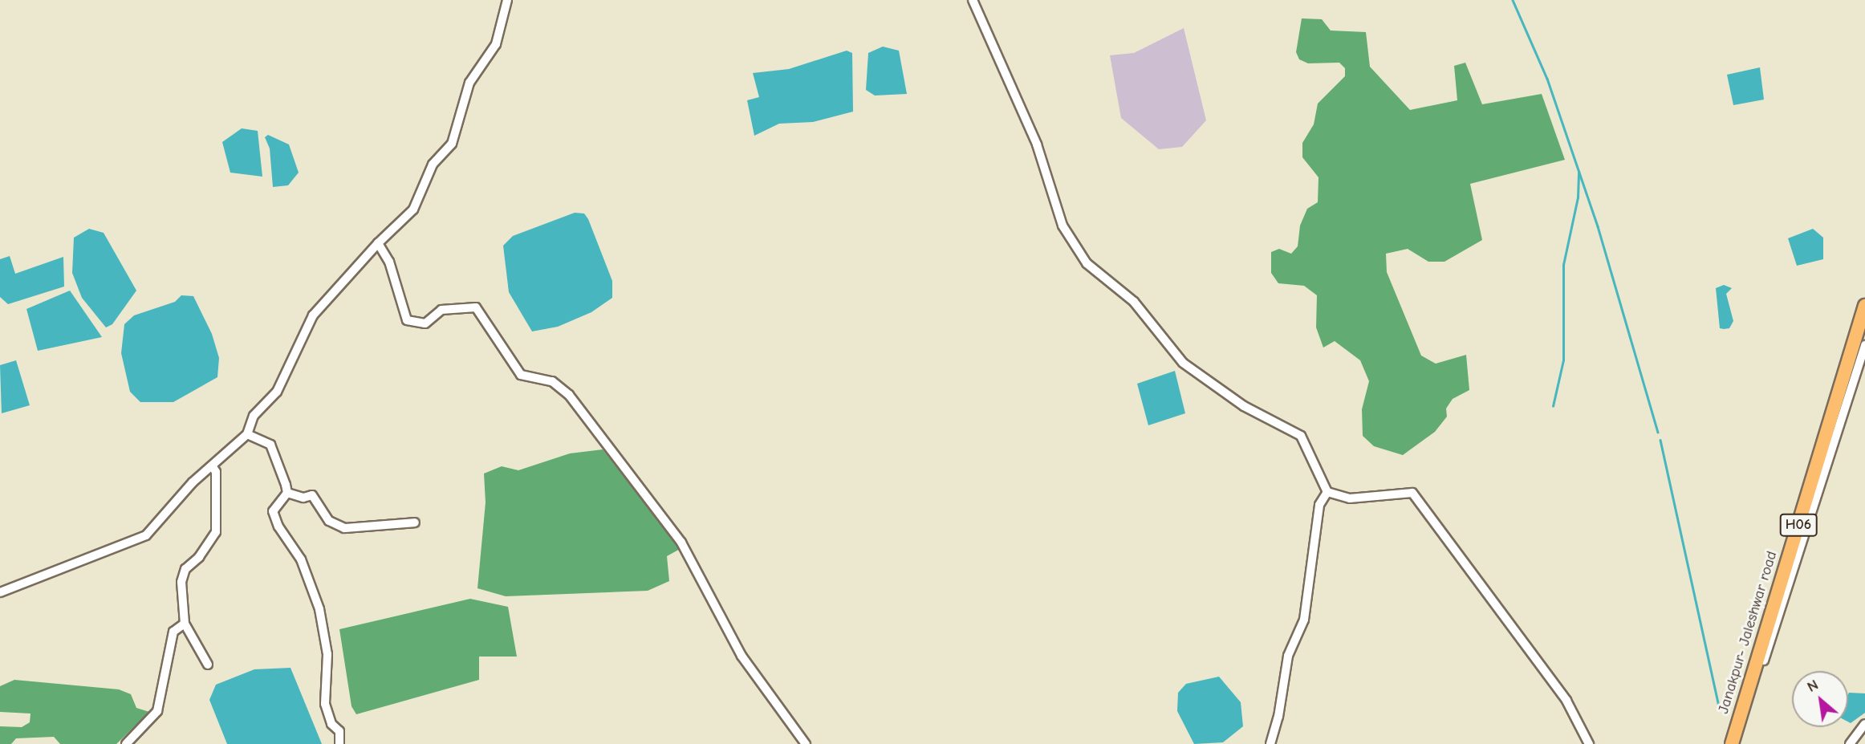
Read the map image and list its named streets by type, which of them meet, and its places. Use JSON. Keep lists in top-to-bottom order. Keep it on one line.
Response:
{"streets":{"highway":["H06","Janakpur- Jaleshwar road"]},"north":"top left"}
